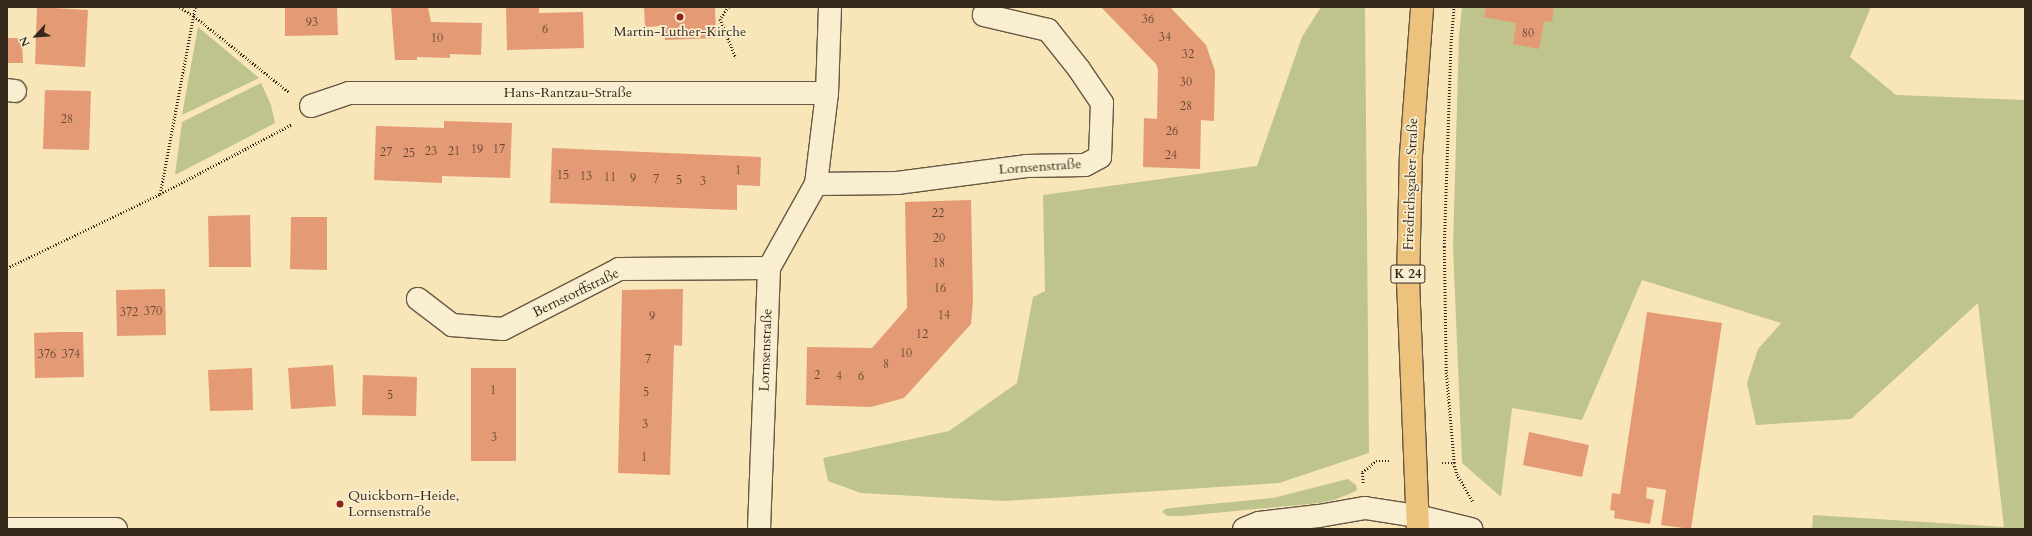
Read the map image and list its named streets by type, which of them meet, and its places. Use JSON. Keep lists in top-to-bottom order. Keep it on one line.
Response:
{"streets":{"main road":["Friedrichsgaber Straße","K 24"],"street":["Hans-Rantzau-Straße","Lornsenstraße","Bernstorffstraße"]},"crossings":[["Hans-Rantzau-Straße","Lornsenstraße"],["Lornsenstraße","Bernstorffstraße"]],"places":["Martin-Luther-Kirche","Quickborn-Heide, Lornsenstraße"],"house_numbers":["36","93","6","80","34","10","32","30","28","28","26","19","17","23","21","27","25","24","1","15","13","11","9","7","5","3","22","20","18","16","370","372","14","9","12","10","376","374","7","8","2","4","6","1","5","5","3","3","1"],"north":"bottom left"}
